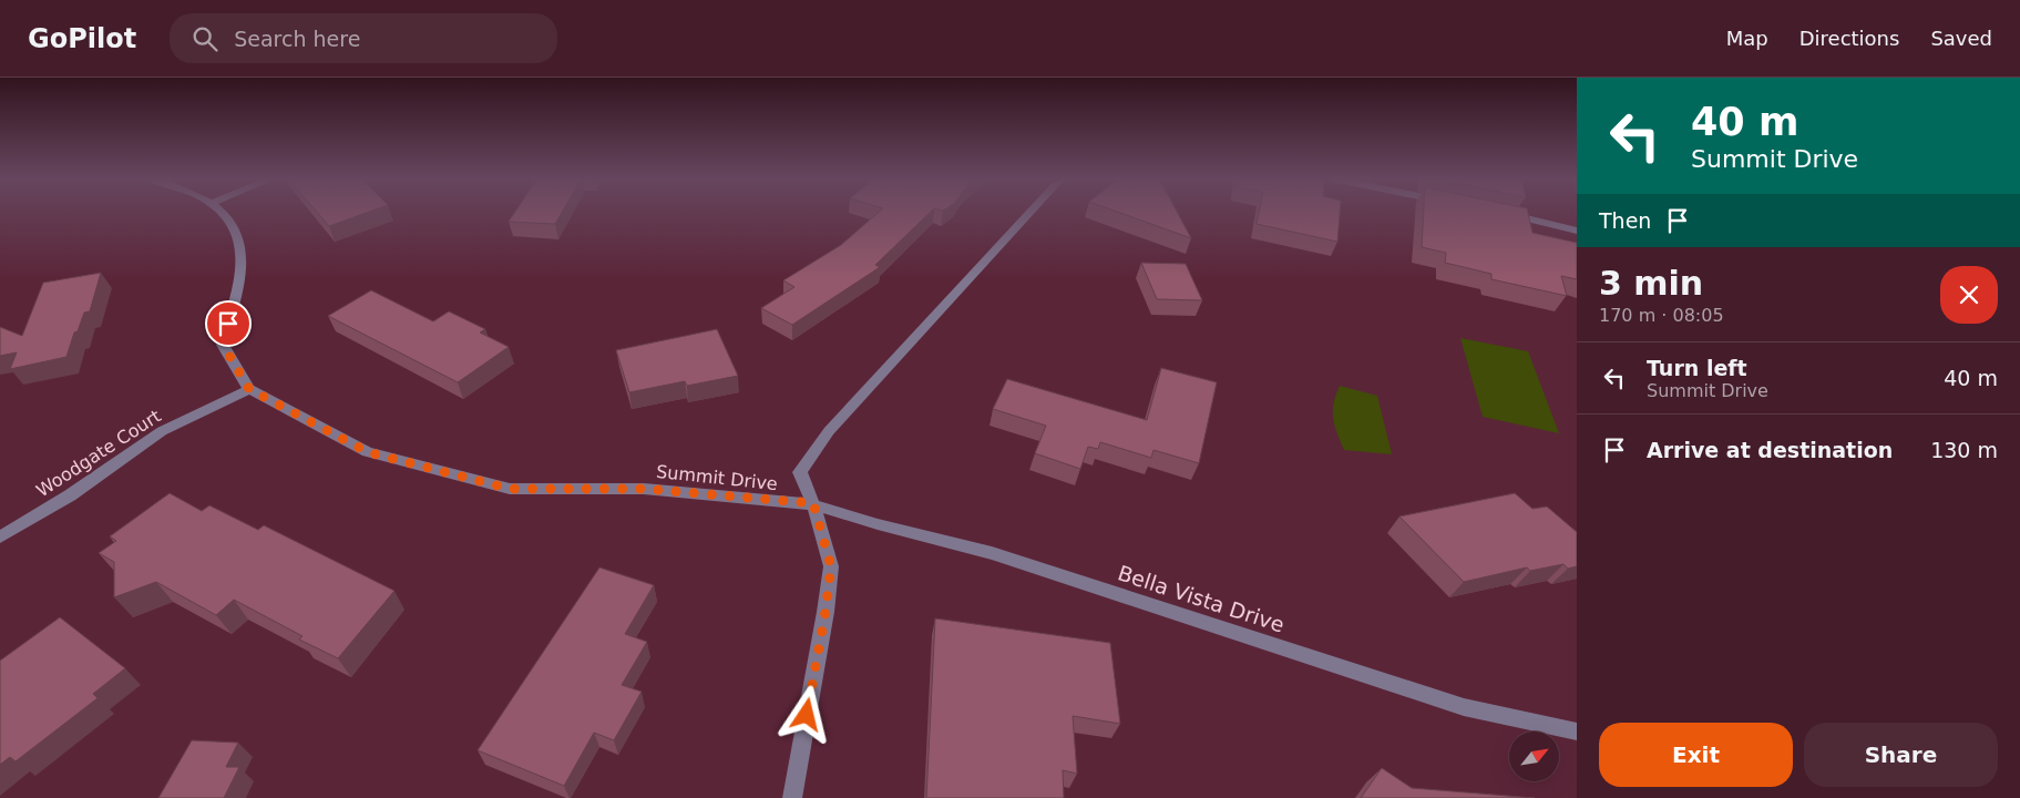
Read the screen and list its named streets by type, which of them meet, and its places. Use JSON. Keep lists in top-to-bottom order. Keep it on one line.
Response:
{"streets":{"street":["Woodgate Court","Summit Drive","Bella Vista Drive"]},"crossings":[["Woodgate Court","Summit Drive"],["Summit Drive","Bella Vista Drive"]],"north":"top right","page":{"header":"GoPilot","search":"Search here","nav":["Map","Directions","Saved"],"turn":["40 m","Summit Drive"],"then":"Then","heading":["3 min","170 m · 08:05"],"list":[{"name":"Turn left","note":"Summit Drive","value":"40 m"},{"name":"Arrive at destination","value":"130 m"}],"buttons":["Exit","Share"]}}
